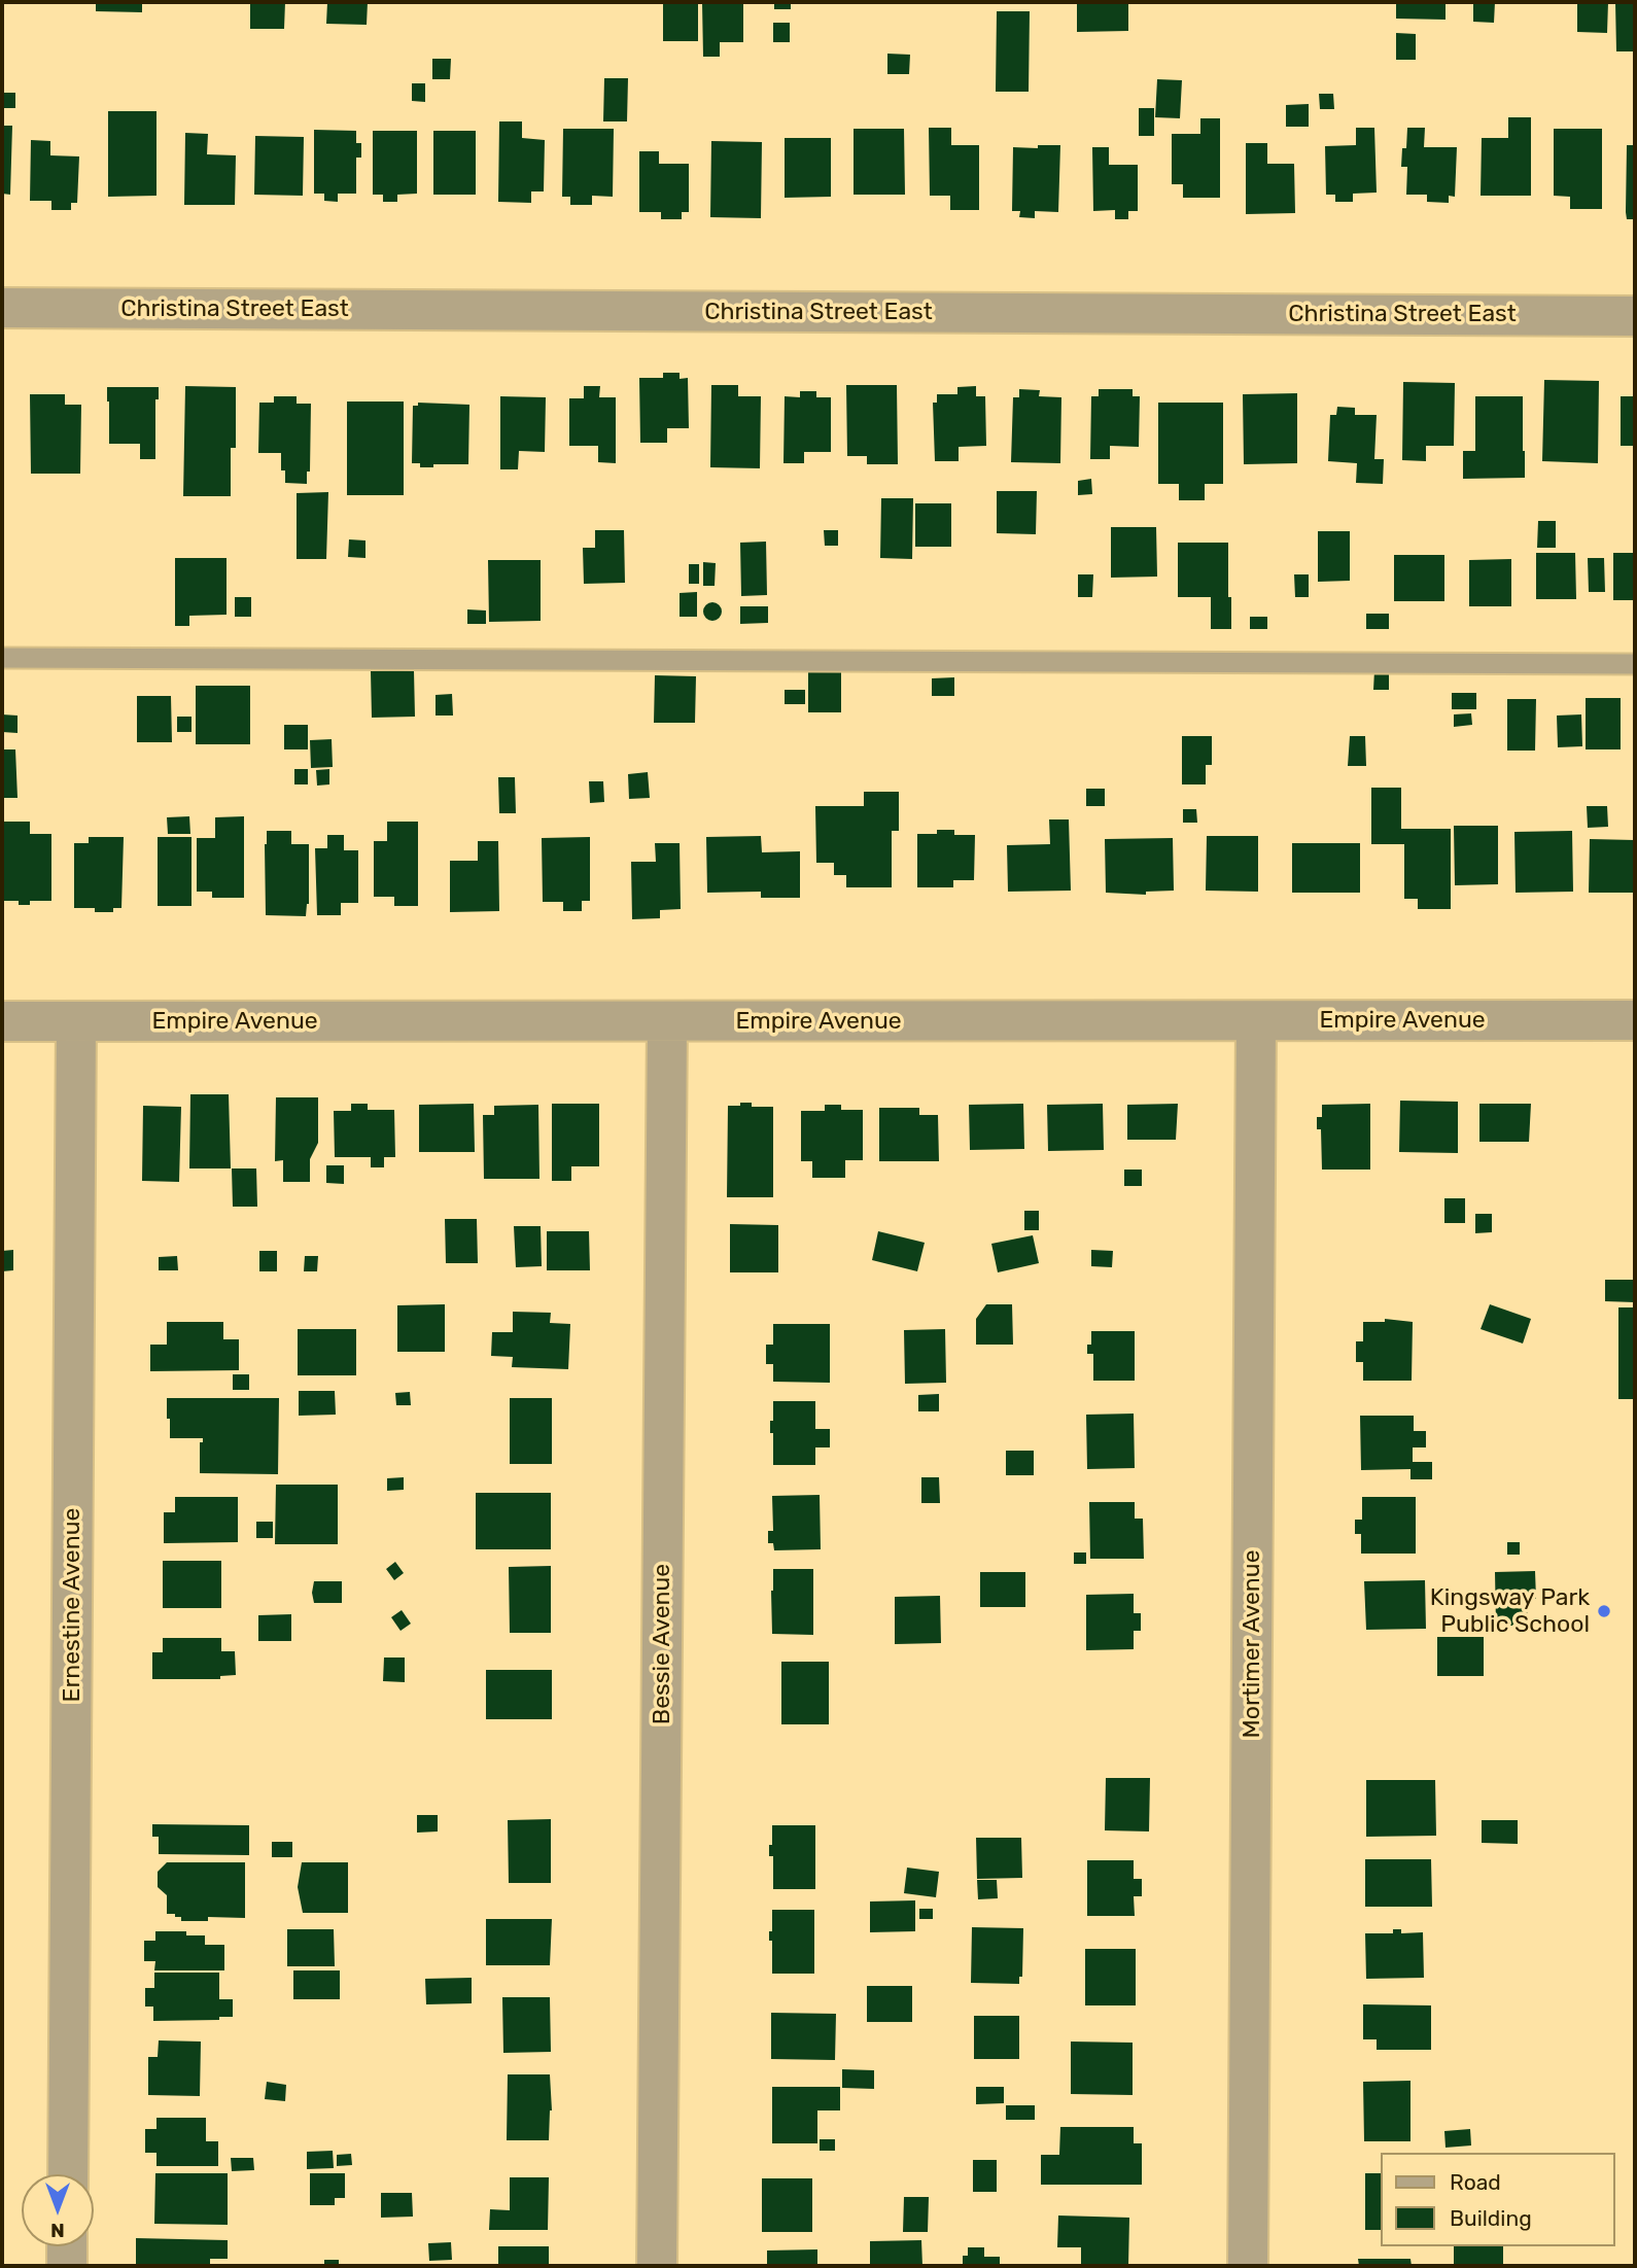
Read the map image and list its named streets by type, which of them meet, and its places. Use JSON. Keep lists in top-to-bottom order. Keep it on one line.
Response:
{"streets":{"street":["Christina Street East","Empire Avenue","Ernestine Avenue","Bessie Avenue","Mortimer Avenue"]},"crossings":[["Empire Avenue","Ernestine Avenue"],["Empire Avenue","Bessie Avenue"],["Empire Avenue","Mortimer Avenue"]],"places":["Kingsway Park Public School"],"legend":["Road","Building"],"north":"bottom"}
